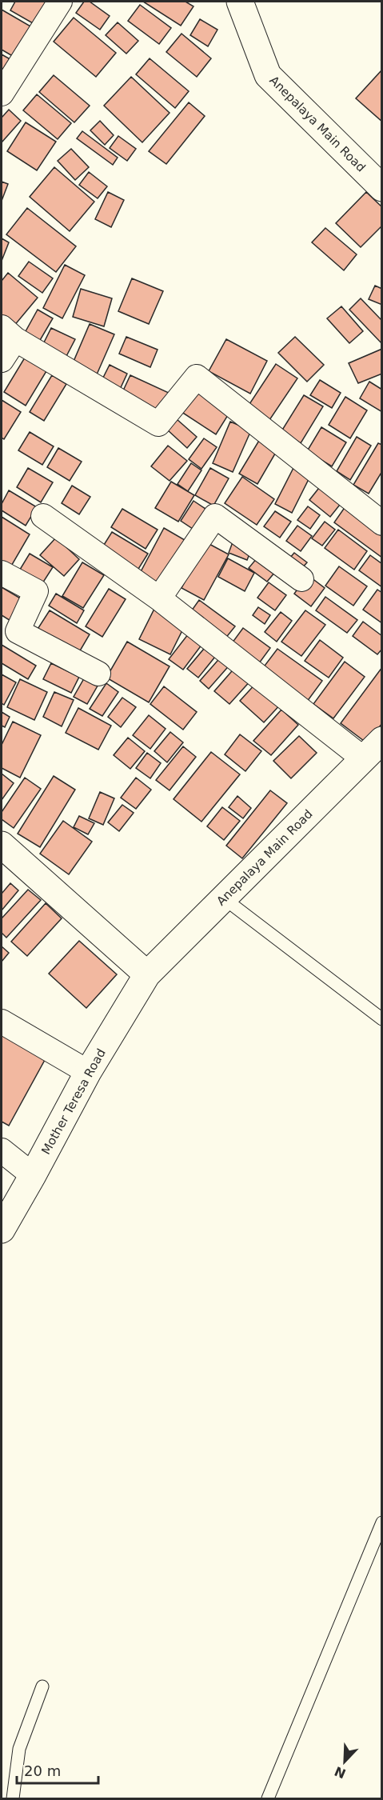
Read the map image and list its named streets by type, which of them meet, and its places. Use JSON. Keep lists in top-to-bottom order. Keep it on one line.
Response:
{"streets":{"street":["Anepalaya Main Road","Mother Teresa Road"]},"crossings":[["Anepalaya Main Road","Mother Teresa Road"]],"scale_bar":"20 m","north":"bottom left"}
